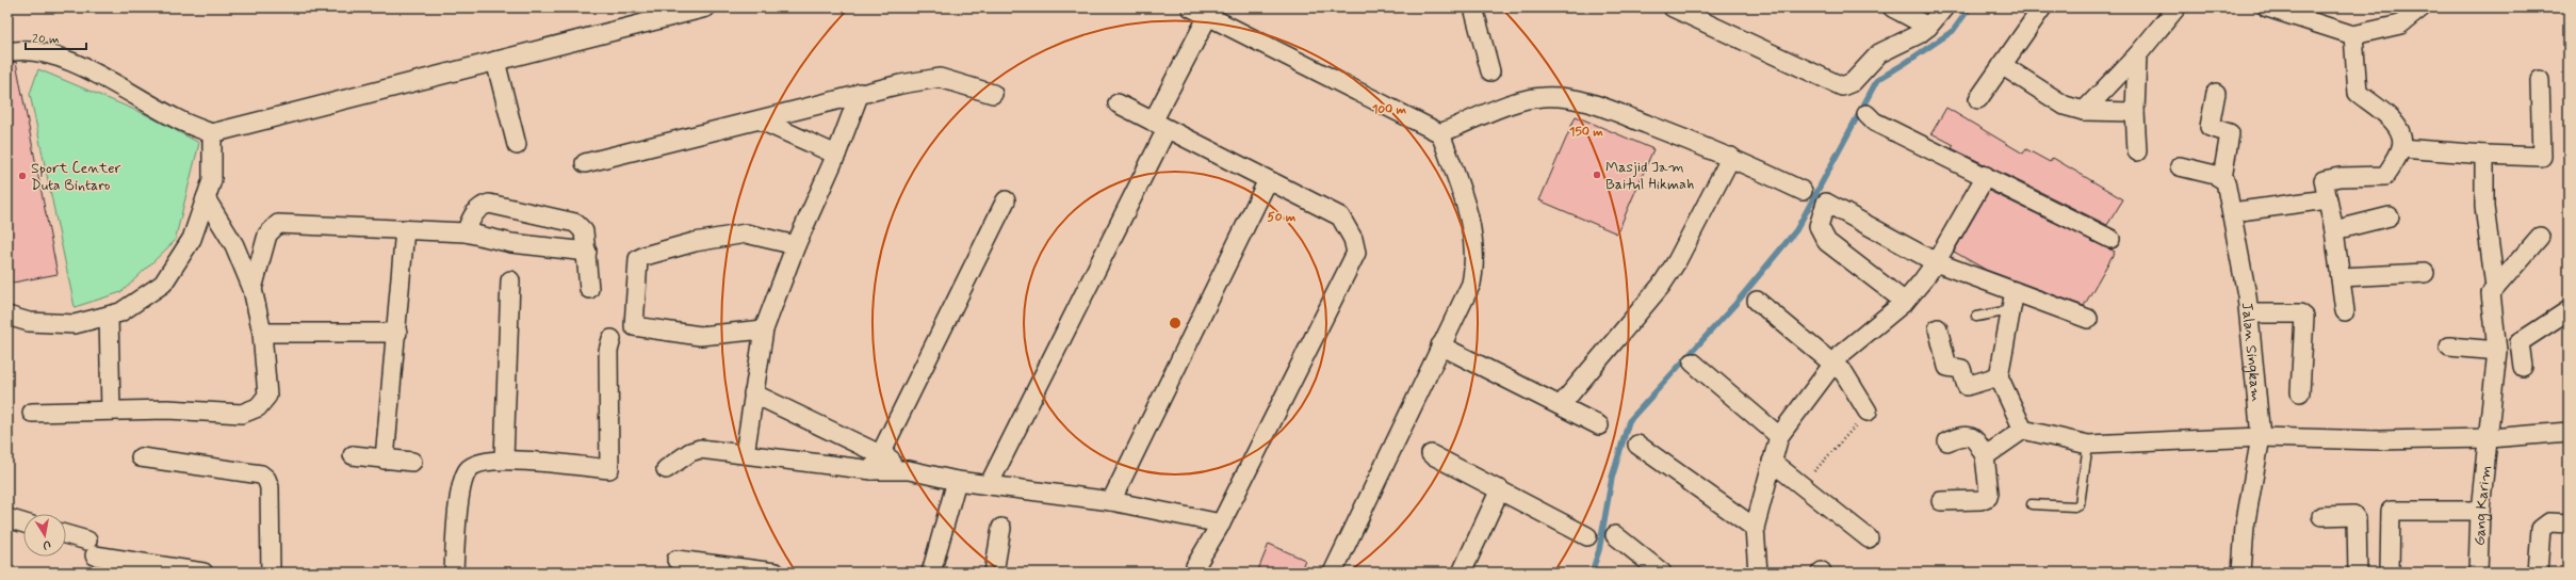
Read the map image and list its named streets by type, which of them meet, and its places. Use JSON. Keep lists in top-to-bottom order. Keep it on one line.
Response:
{"streets":{"street":["Jalan Singkam","Gang Karim"]},"places":["Masjid Jam Baitul Hikmah","Sport Center Duta Bintaro"],"scale_bar":"20 m","north":"bottom","rings":["100 m","150 m","50 m"]}
